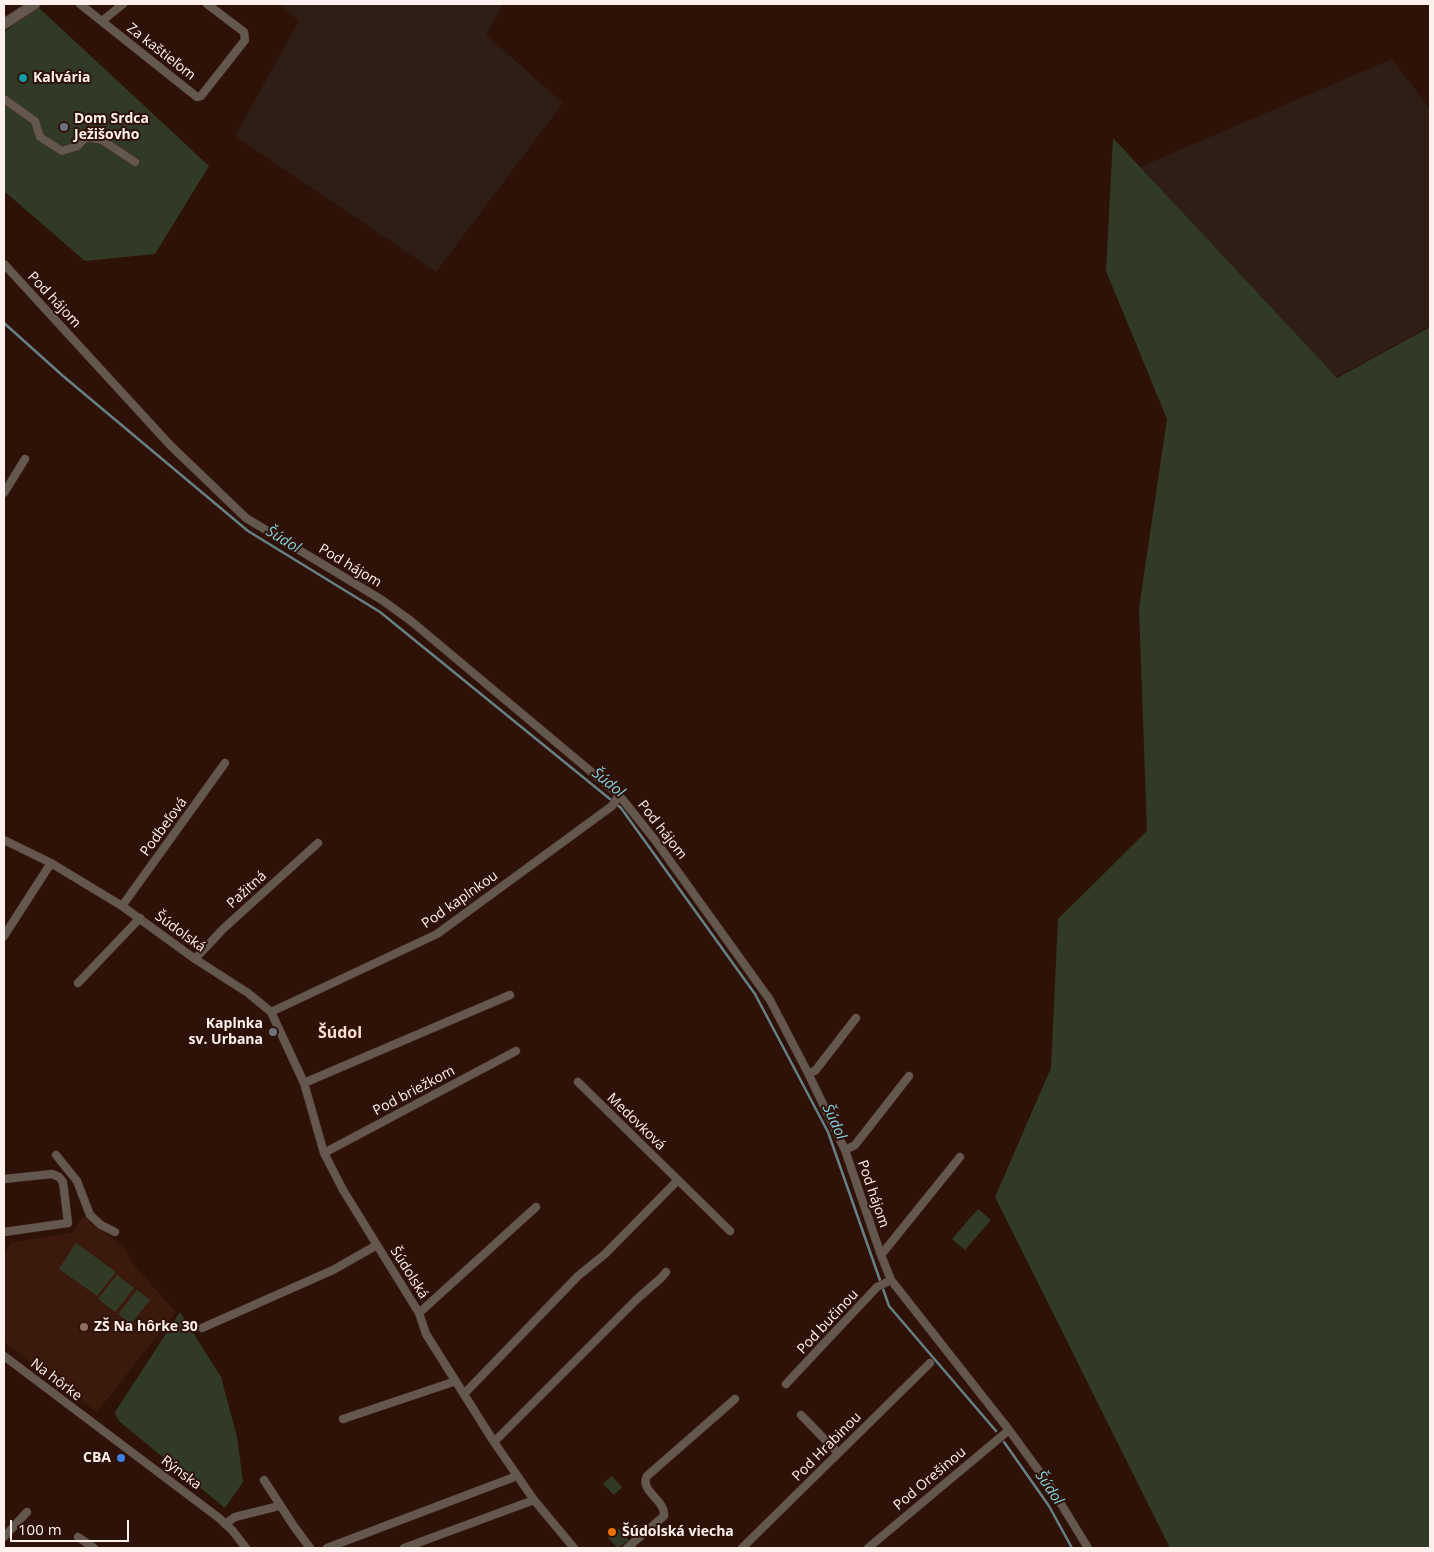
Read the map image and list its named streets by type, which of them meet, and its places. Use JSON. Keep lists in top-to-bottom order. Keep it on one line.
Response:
{"streets":{"street":["Za kaštieľom","Pod hájom","Podbeľová","Pažitná","Pod kaplnkou","Šúdolská","Pod briežkom","Medovková","Pod bučinou","Na hôrke","Pod Hrabinou","Rýnska","Pod Orešinou"]},"crossings":[["Pod hájom","Pod kaplnkou"],["Pod hájom","Pod bučinou"],["Pod hájom","Pod Orešinou"],["Podbeľová","Šúdolská"],["Pažitná","Šúdolská"],["Pod kaplnkou","Šúdolská"],["Šúdolská","Pod briežkom"],["Na hôrke","Rýnska"]],"districts":["Šúdol"],"water":["Šúdol"],"places":["Kalvária","Dom Srdca Ježišovho","Kaplnka sv. Urbana","ZŠ Na hôrke 30","CBA","Šúdolská viecha"],"scale_bar":"100 m"}
